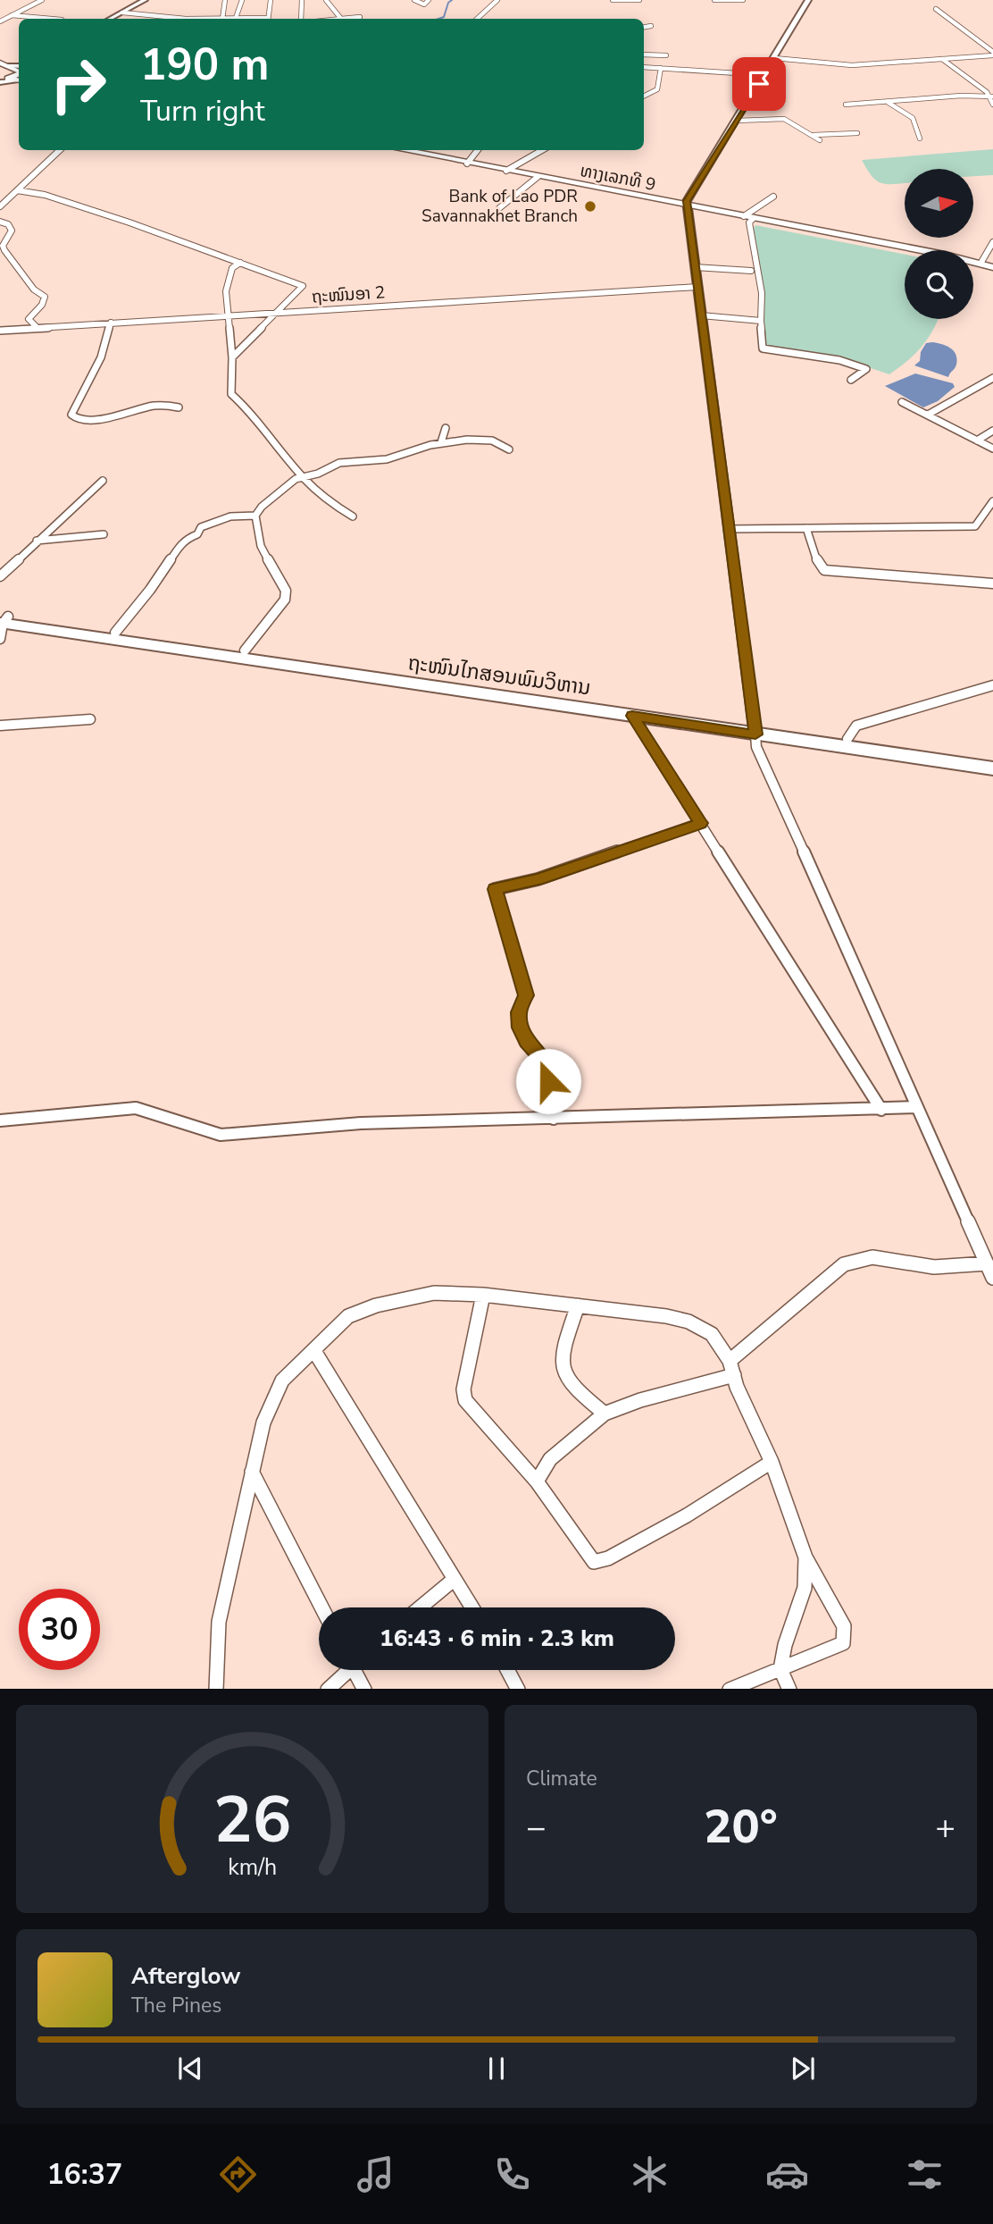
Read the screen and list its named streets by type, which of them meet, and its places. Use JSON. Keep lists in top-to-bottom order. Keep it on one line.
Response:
{"streets":{"highway":["ຖະໜົນໄກສອນພົມວິຫານ"],"main road":["ທາງເລກທີ 9"],"street":["ຖະໜົນອາ 2"]},"places":["Bank of Lao PDR Savannakhet Branch"],"north":"right","page":{"turn":["190 m","Turn right"],"limit":"30","trip":"16:43 · 6 min · 2.3 km","tile":"Climate","heat":["−","20°","+"],"song":["Afterglow","The Pines"],"tabs":"16:37","gauge":["26","km/h"]}}
